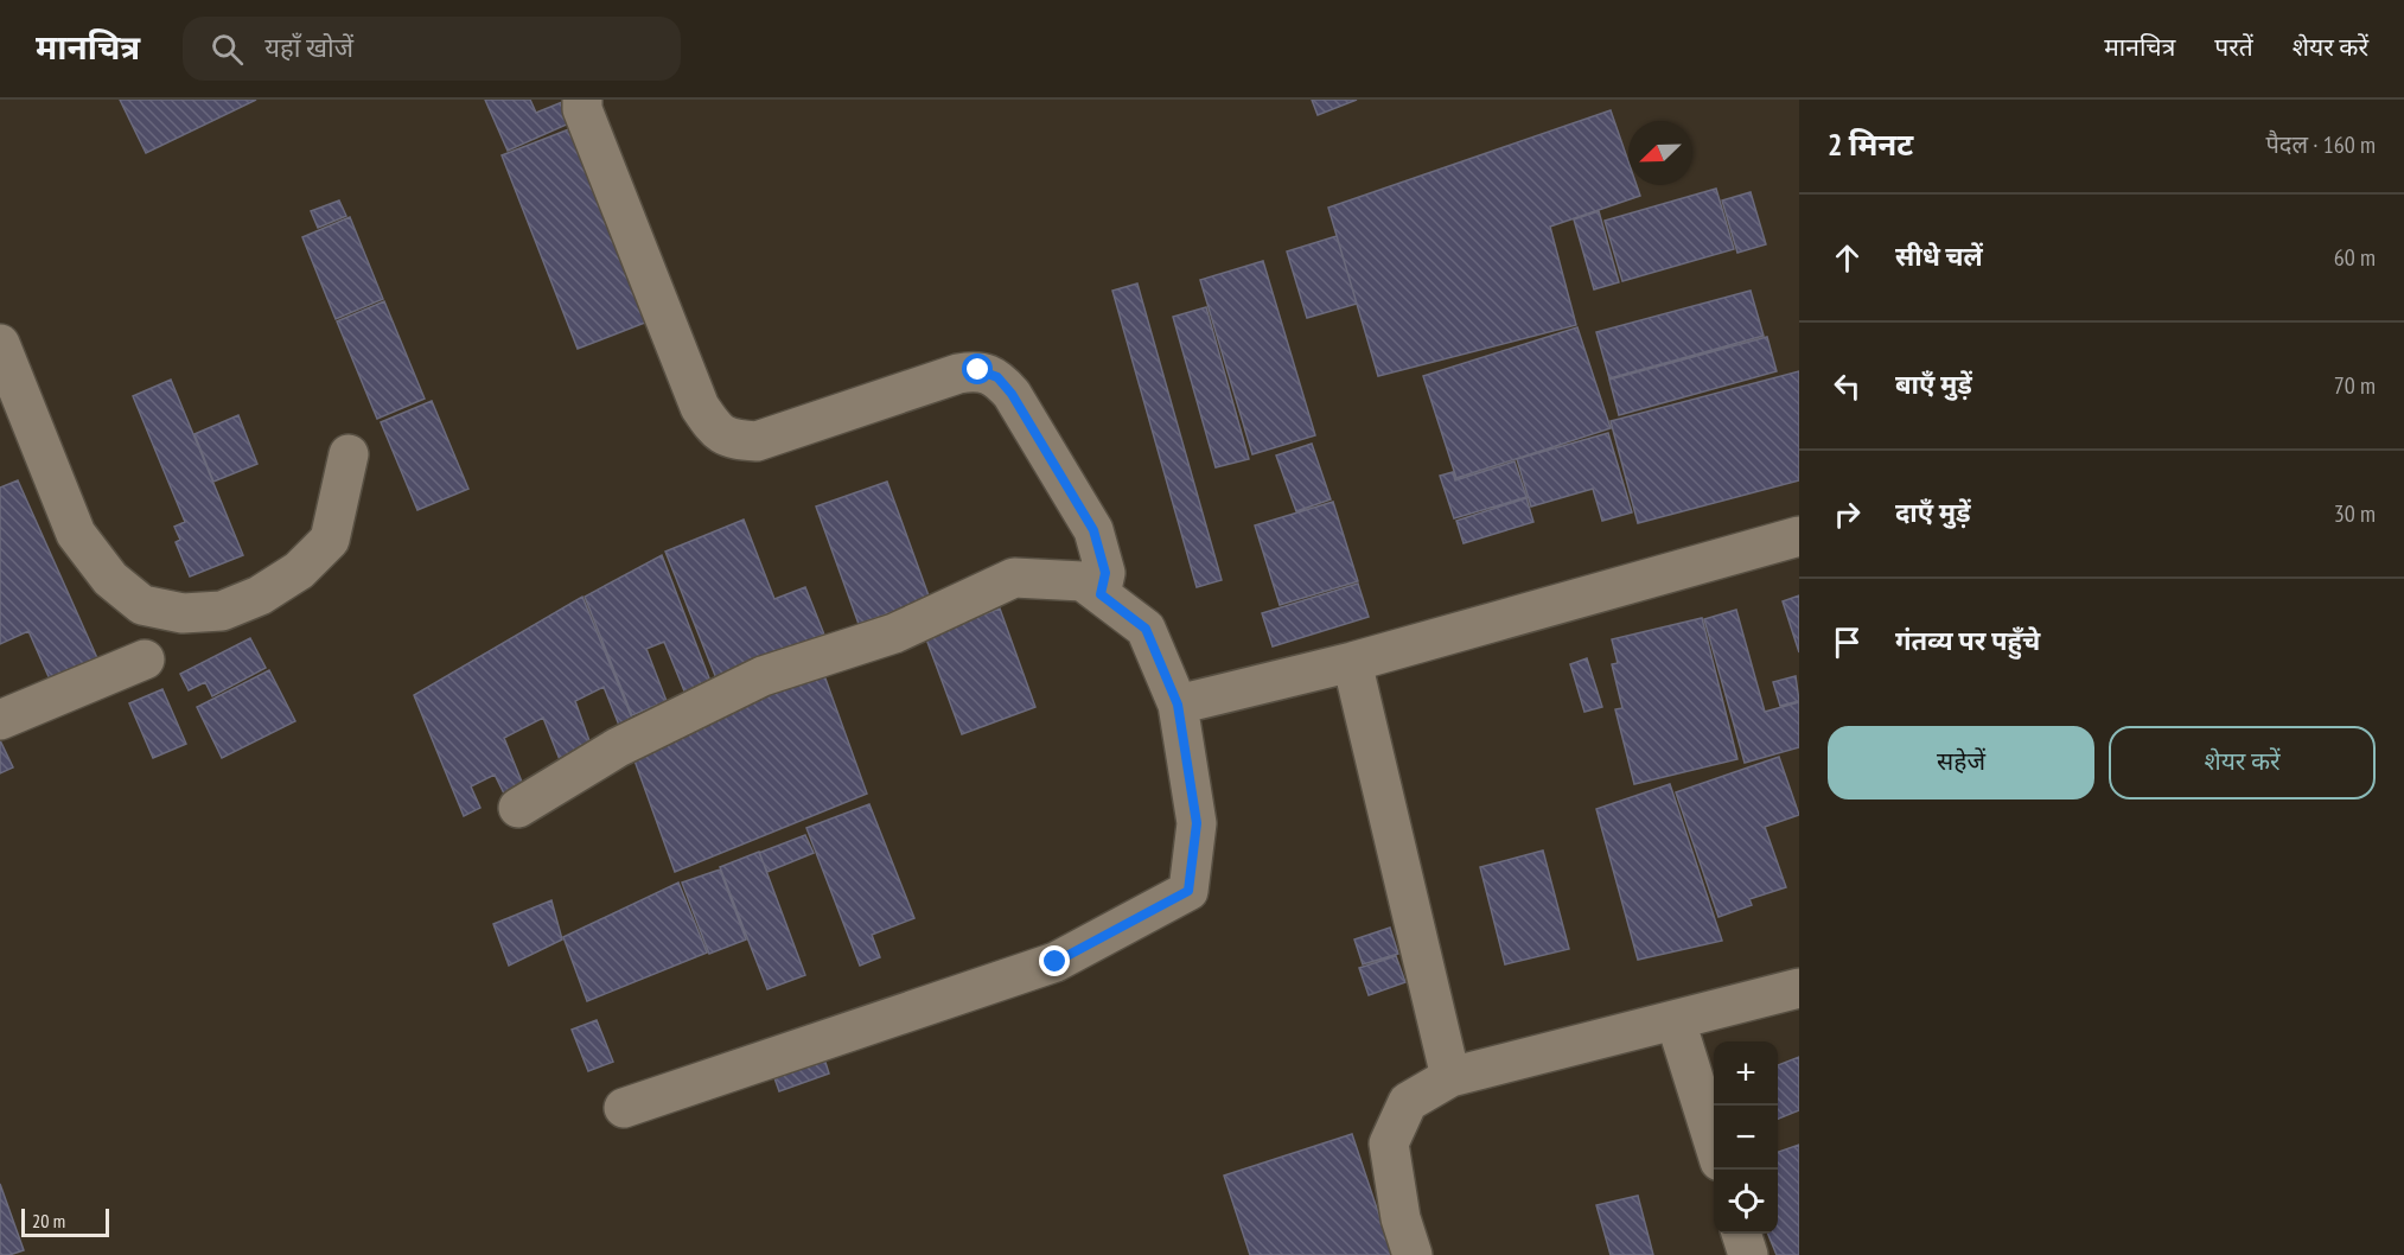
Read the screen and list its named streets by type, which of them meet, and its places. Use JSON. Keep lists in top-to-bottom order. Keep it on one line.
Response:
{"scale_bar":"20 m","north":"bottom left","page":{"header":"मानचित्र","search":"यहाँ खोजें","nav":["मानचित्र","परतें","शेयर करें"],"heading":["2 मिनट","पैदल · 160 m"],"list":[["सीधे चलें","60 m"],["बाएँ मुड़ें","70 m"],["दाएँ मुड़ें","30 m"],"गंतव्य पर पहुँचे"],"buttons":["सहेजें","शेयर करें"],"map_buttons":["+","−"],"scale":"20 m"}}
